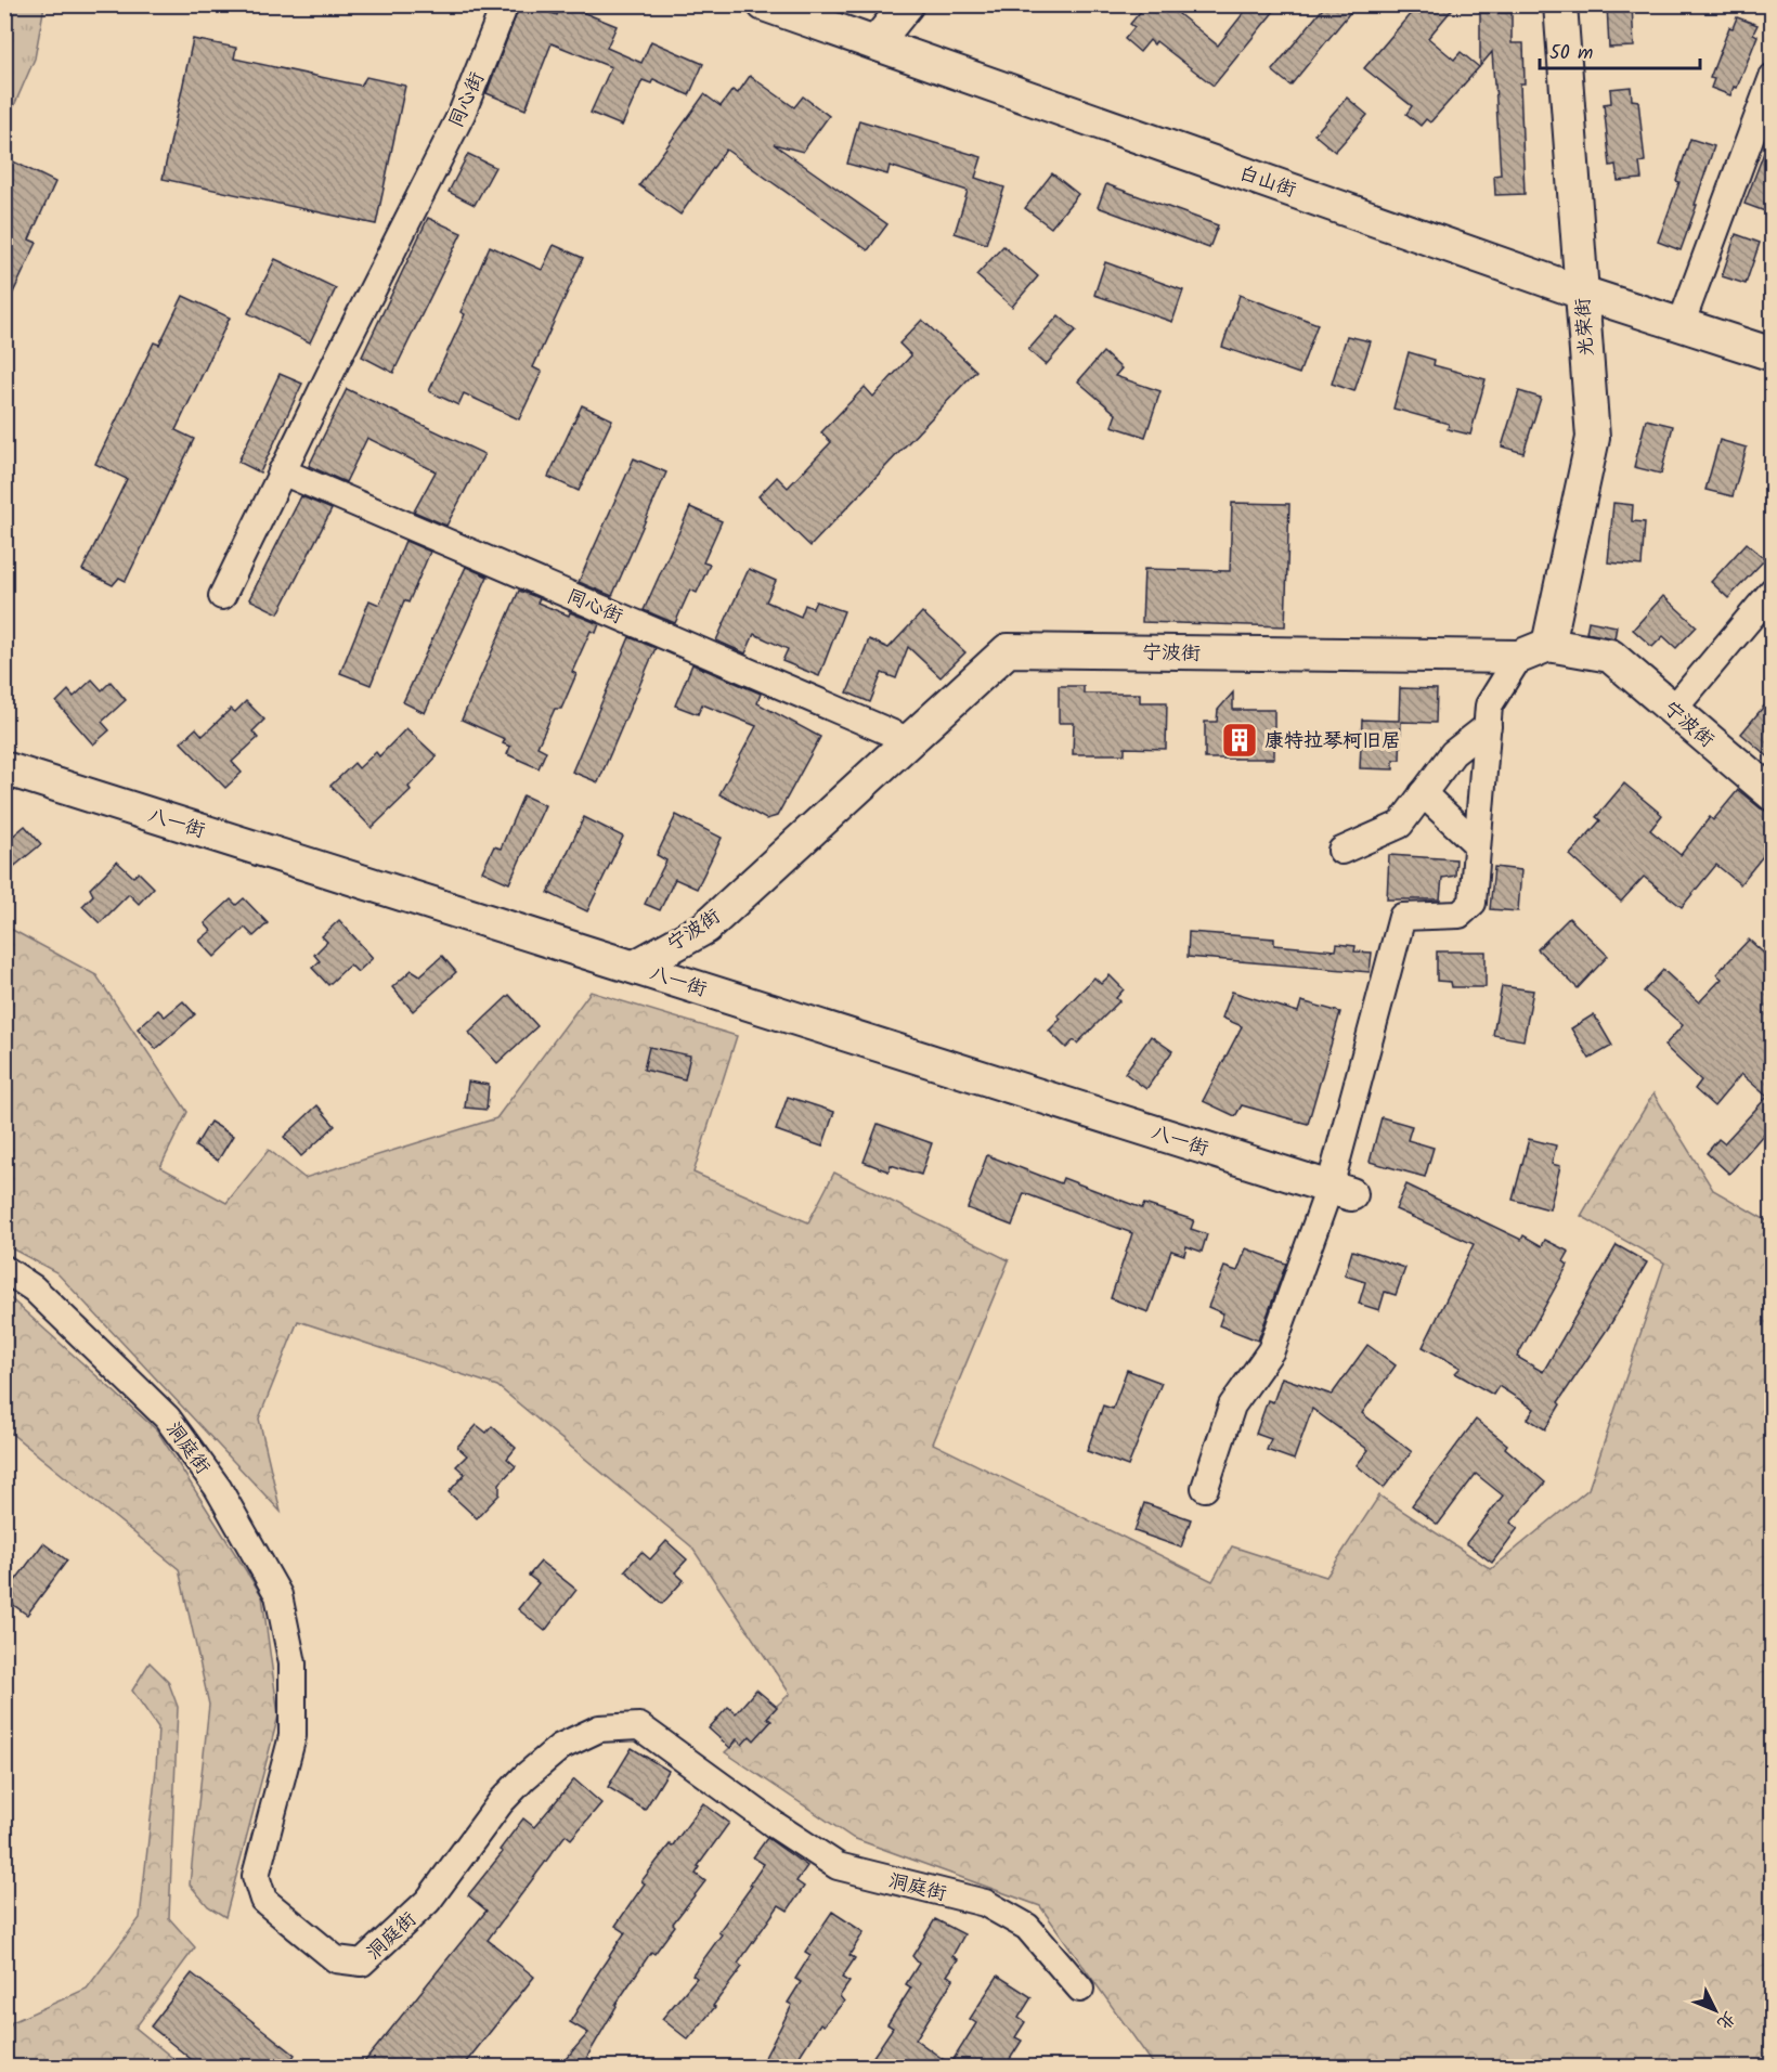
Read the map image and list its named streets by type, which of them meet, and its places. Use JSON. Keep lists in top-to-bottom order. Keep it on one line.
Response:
{"streets":{"street":["同心街","白山街","光荣街","宁波街","八一街","洞庭街"]},"crossings":[["同心街","宁波街"],["白山街","光荣街"],["光荣街","宁波街"],["宁波街","八一街"]],"places":{"building":["康特拉琴柯旧居"]},"scale_bar":"50 m","north":"bottom right"}
